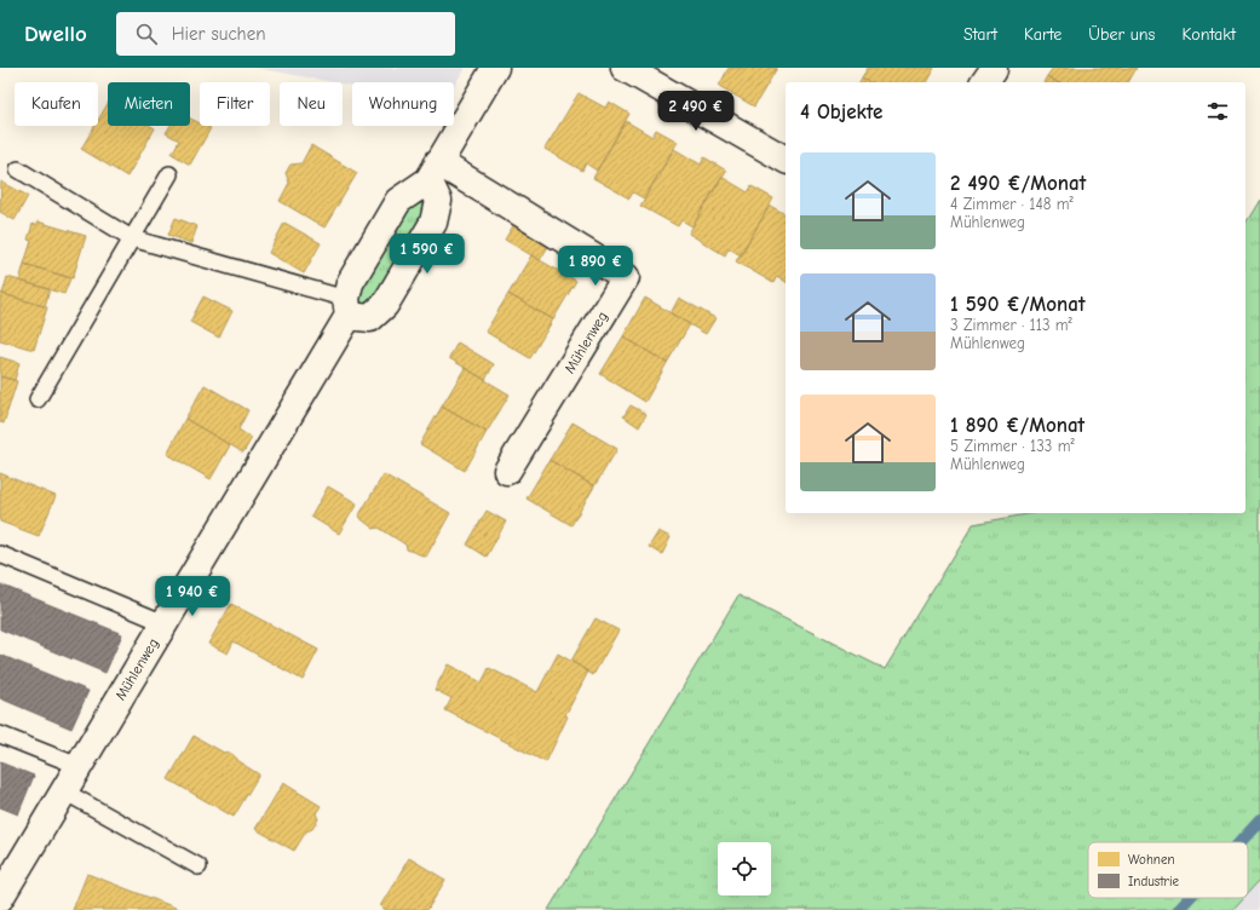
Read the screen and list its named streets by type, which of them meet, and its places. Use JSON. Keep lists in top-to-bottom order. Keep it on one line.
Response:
{"streets":{"street":["Mühlenweg"]},"legend":["Wohnen","Industrie"],"page":{"header":"Dwello","search":"Hier suchen","nav":["Start","Karte","Über uns","Kontakt"],"chip":["Kaufen","Mieten","Filter","Neu","Wohnung"],"heading":"4 Objekte","price":["2 490 €","1 590 €","1 890 €","1 940 €"],"list":[{"name":"2 490 €/Monat","note":"4 Zimmer · 148 m² · Mühlenweg"},{"name":"1 590 €/Monat","note":"3 Zimmer · 113 m² · Mühlenweg"},{"name":"1 890 €/Monat","note":"5 Zimmer · 133 m² · Mühlenweg"}]}}
